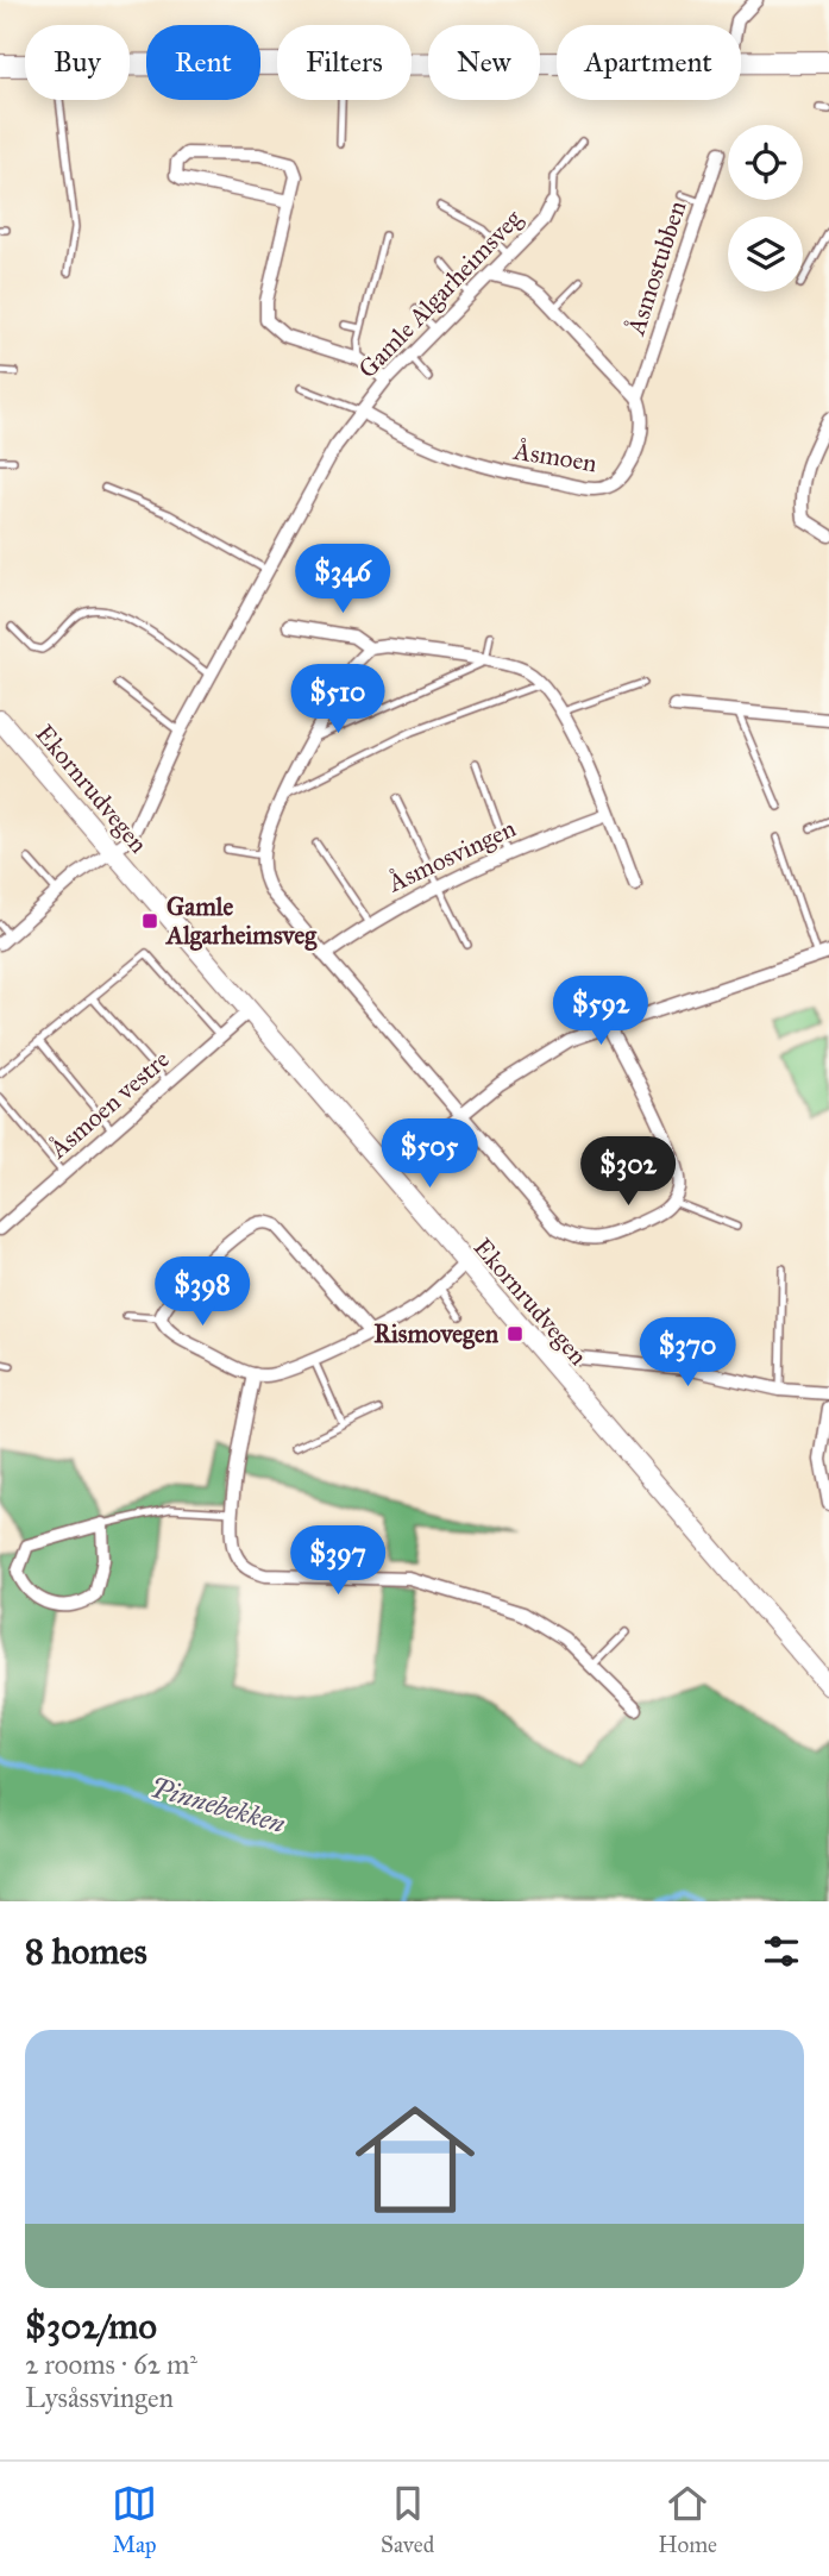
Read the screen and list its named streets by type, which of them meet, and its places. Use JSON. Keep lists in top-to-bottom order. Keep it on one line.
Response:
{"streets":{"main road":["Ekornrudvegen"],"street":["Åsmostubben","Gamle Algarheimsveg","Åsmoen","Åsmosvingen","Åsmoen vestre"]},"crossings":[["Åsmostubben","Åsmoen"],["Gamle Algarheimsveg","Åsmoen"],["Gamle Algarheimsveg","Ekornrudvegen"],["Ekornrudvegen","Åsmoen vestre"]],"water":["Pinnebekken"],"places":{"transit":["Gamle Algarheimsveg","Rismovegen"]},"page":{"chip":["Buy","Rent","Filters","New","Apartment"],"price":["$346","$510","$592","$505","$302","$398","$370","$397"],"heading":"8 homes","list":[{"name":"$302/mo","note":"2 rooms · 62 m² · Lysåssvingen"}],"tabs":["Map","Saved","Home"]}}
